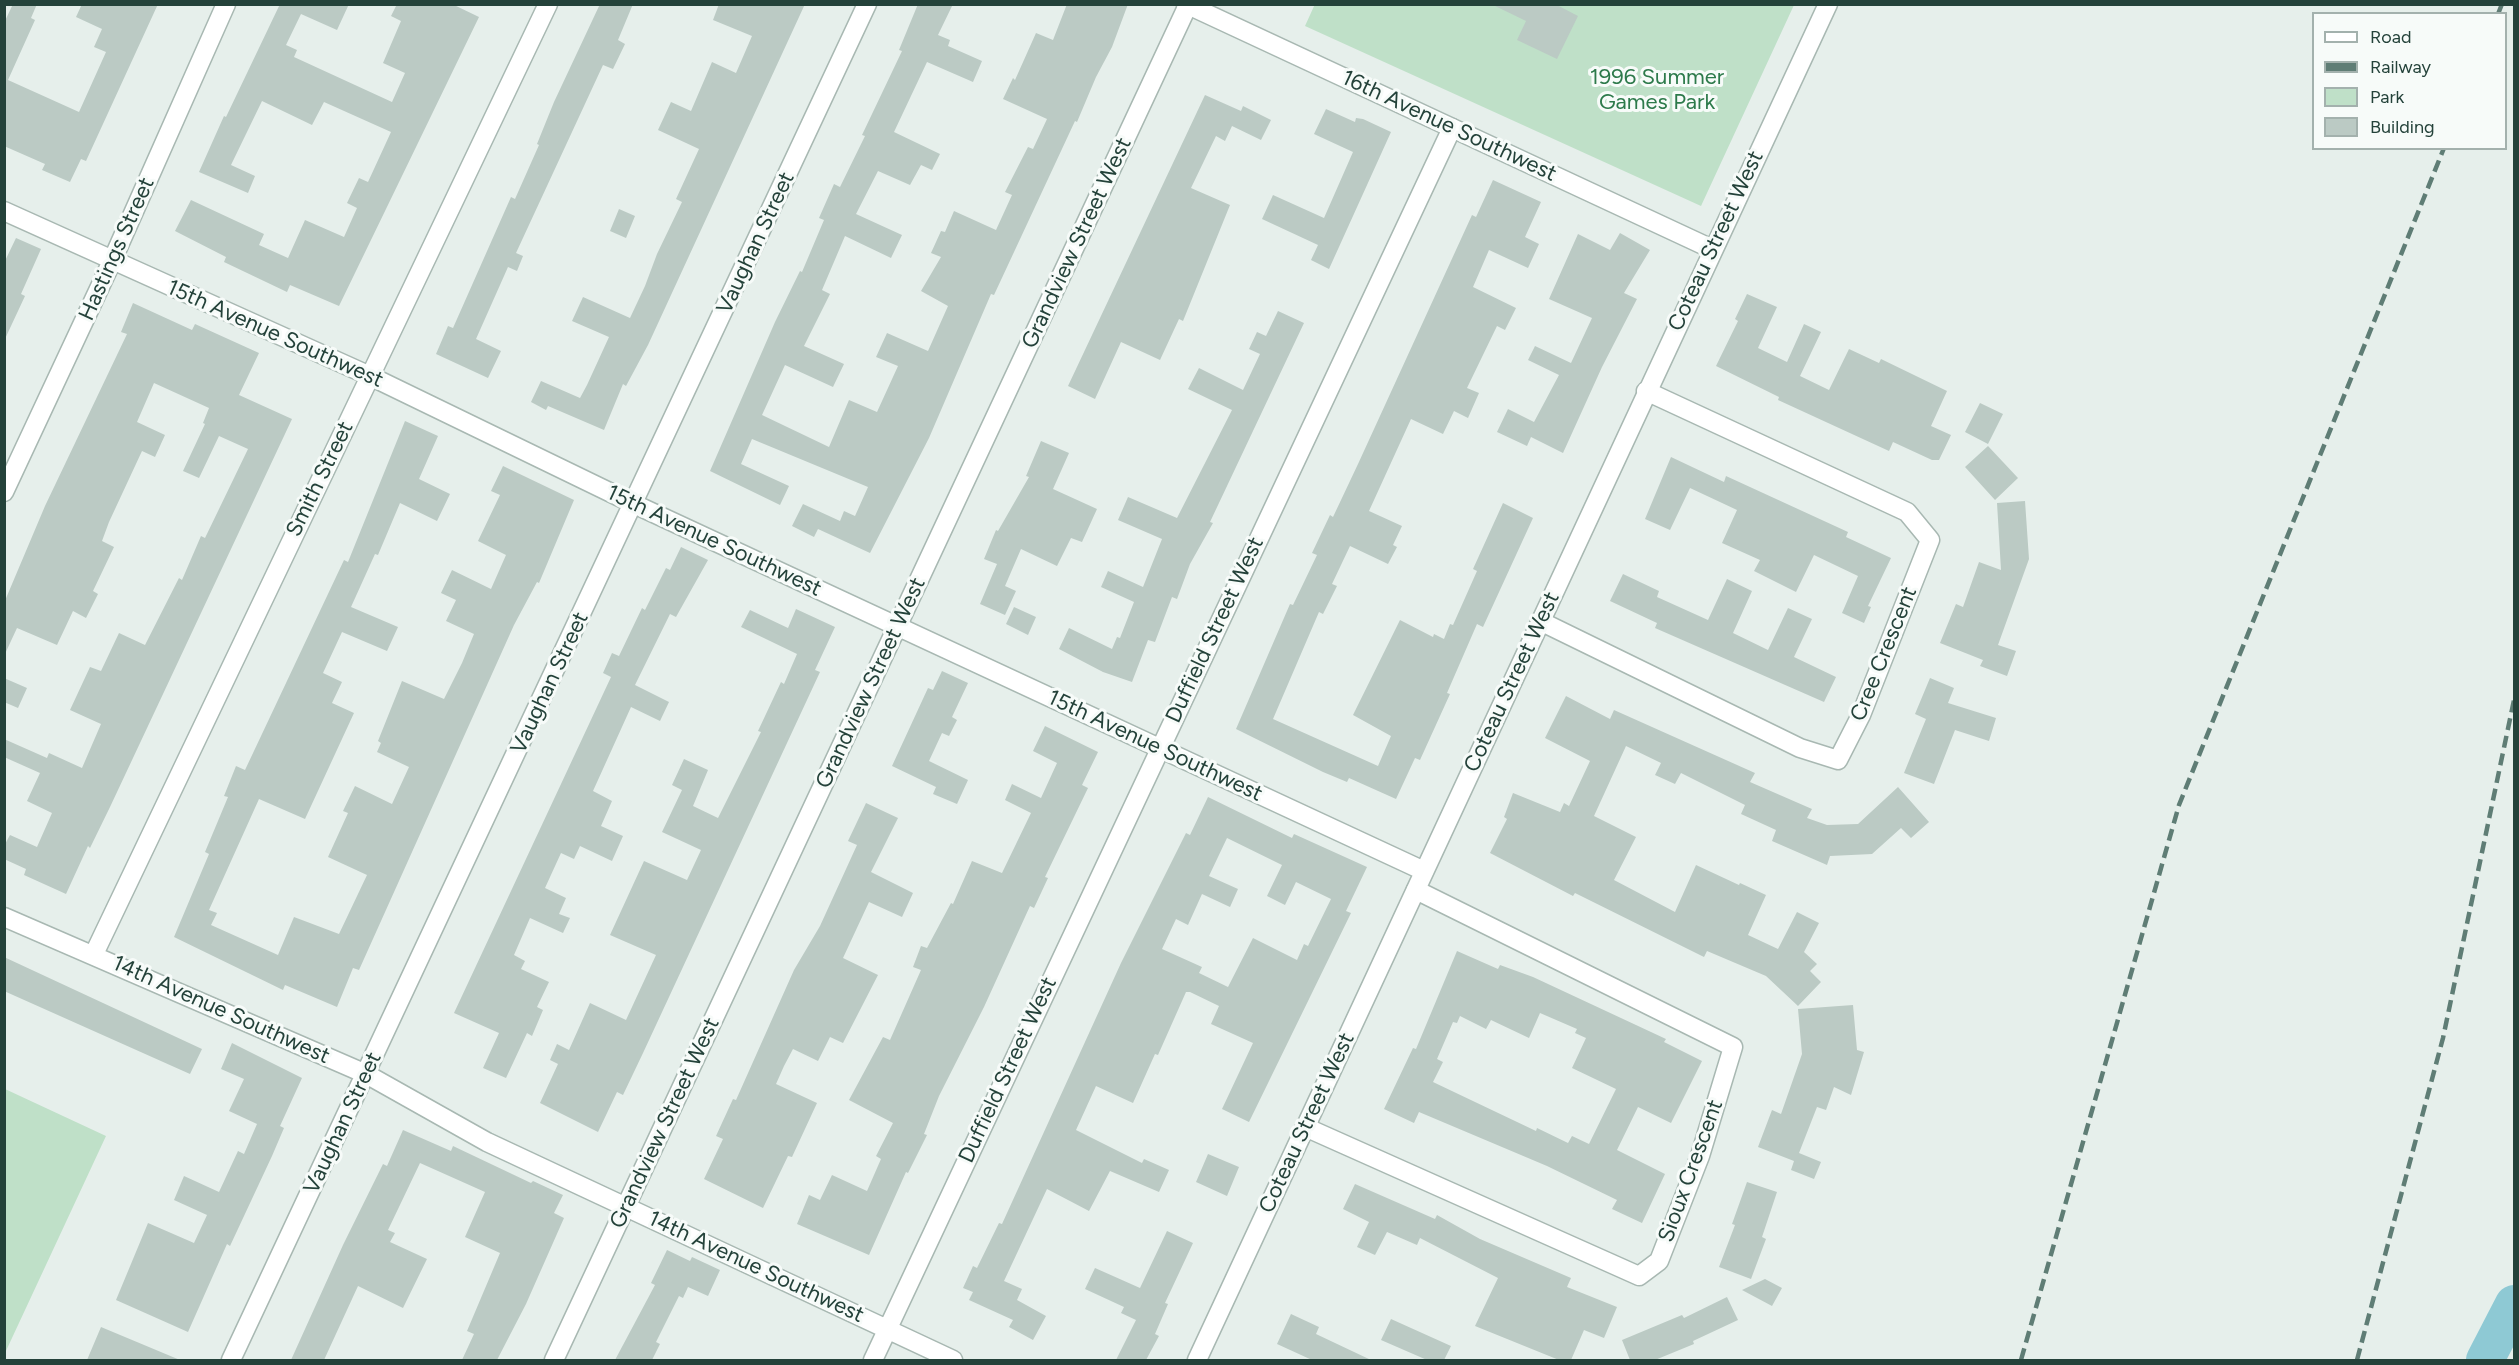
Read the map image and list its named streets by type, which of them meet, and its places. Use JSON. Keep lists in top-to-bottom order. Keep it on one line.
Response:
{"streets":{"street":["16th Avenue Southwest","Coteau Street West","Vaughan Street","Grandview Street West","Hastings Street","15th Avenue Southwest","Smith Street","Duffield Street West","Cree Crescent","14th Avenue Southwest","Sioux Crescent"]},"crossings":[["16th Avenue Southwest","Coteau Street West"],["16th Avenue Southwest","Grandview Street West"],["16th Avenue Southwest","Duffield Street West"],["Coteau Street West","15th Avenue Southwest"],["Coteau Street West","Cree Crescent"],["Coteau Street West","Sioux Crescent"],["Vaughan Street","15th Avenue Southwest"],["Vaughan Street","14th Avenue Southwest"],["Grandview Street West","15th Avenue Southwest"],["Grandview Street West","14th Avenue Southwest"],["Hastings Street","15th Avenue Southwest"],["15th Avenue Southwest","Smith Street"],["15th Avenue Southwest","Duffield Street West"],["Smith Street","14th Avenue Southwest"],["Duffield Street West","14th Avenue Southwest"]],"parks":["1996 Summer Games Park"],"legend":["Road","Railway","Park","Building"]}
